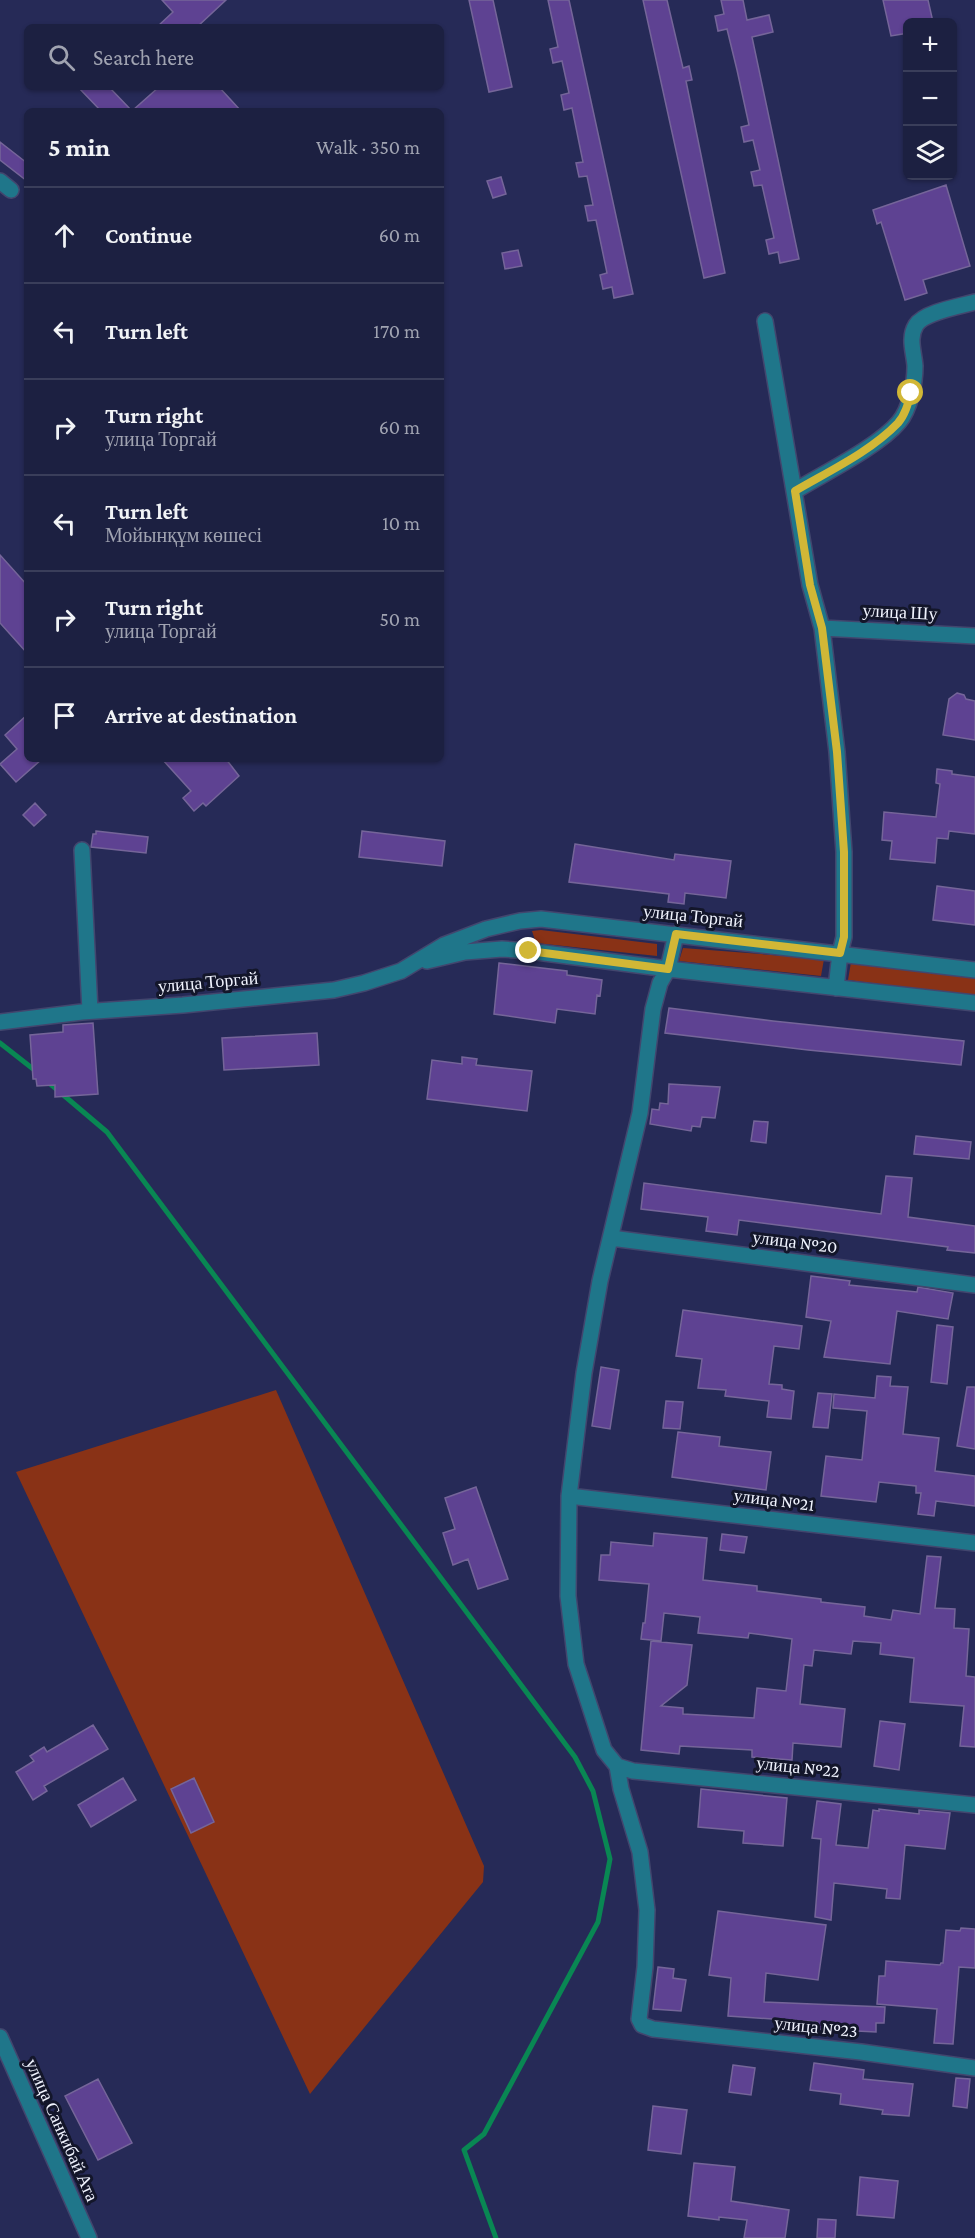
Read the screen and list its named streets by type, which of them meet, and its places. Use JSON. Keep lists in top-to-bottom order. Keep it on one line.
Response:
{"streets":{"street":["улица Шу","улица Торгай","улица №20","улица №21","улица №22","улица №23","улица Санкибай Ата"]},"crossings":[["улица №22","улица №23"]],"page":{"map_buttons":["+","−"],"search":"Search here","heading":["5 min","Walk · 350 m"],"list":[["Continue","60 m"],["Turn left","170 m"],["Turn right","улица Торгай","60 m"],["Turn left","Мойынқұм көшесі","10 m"],["Turn right","улица Торгай","50 m"],"Arrive at destination"]}}
